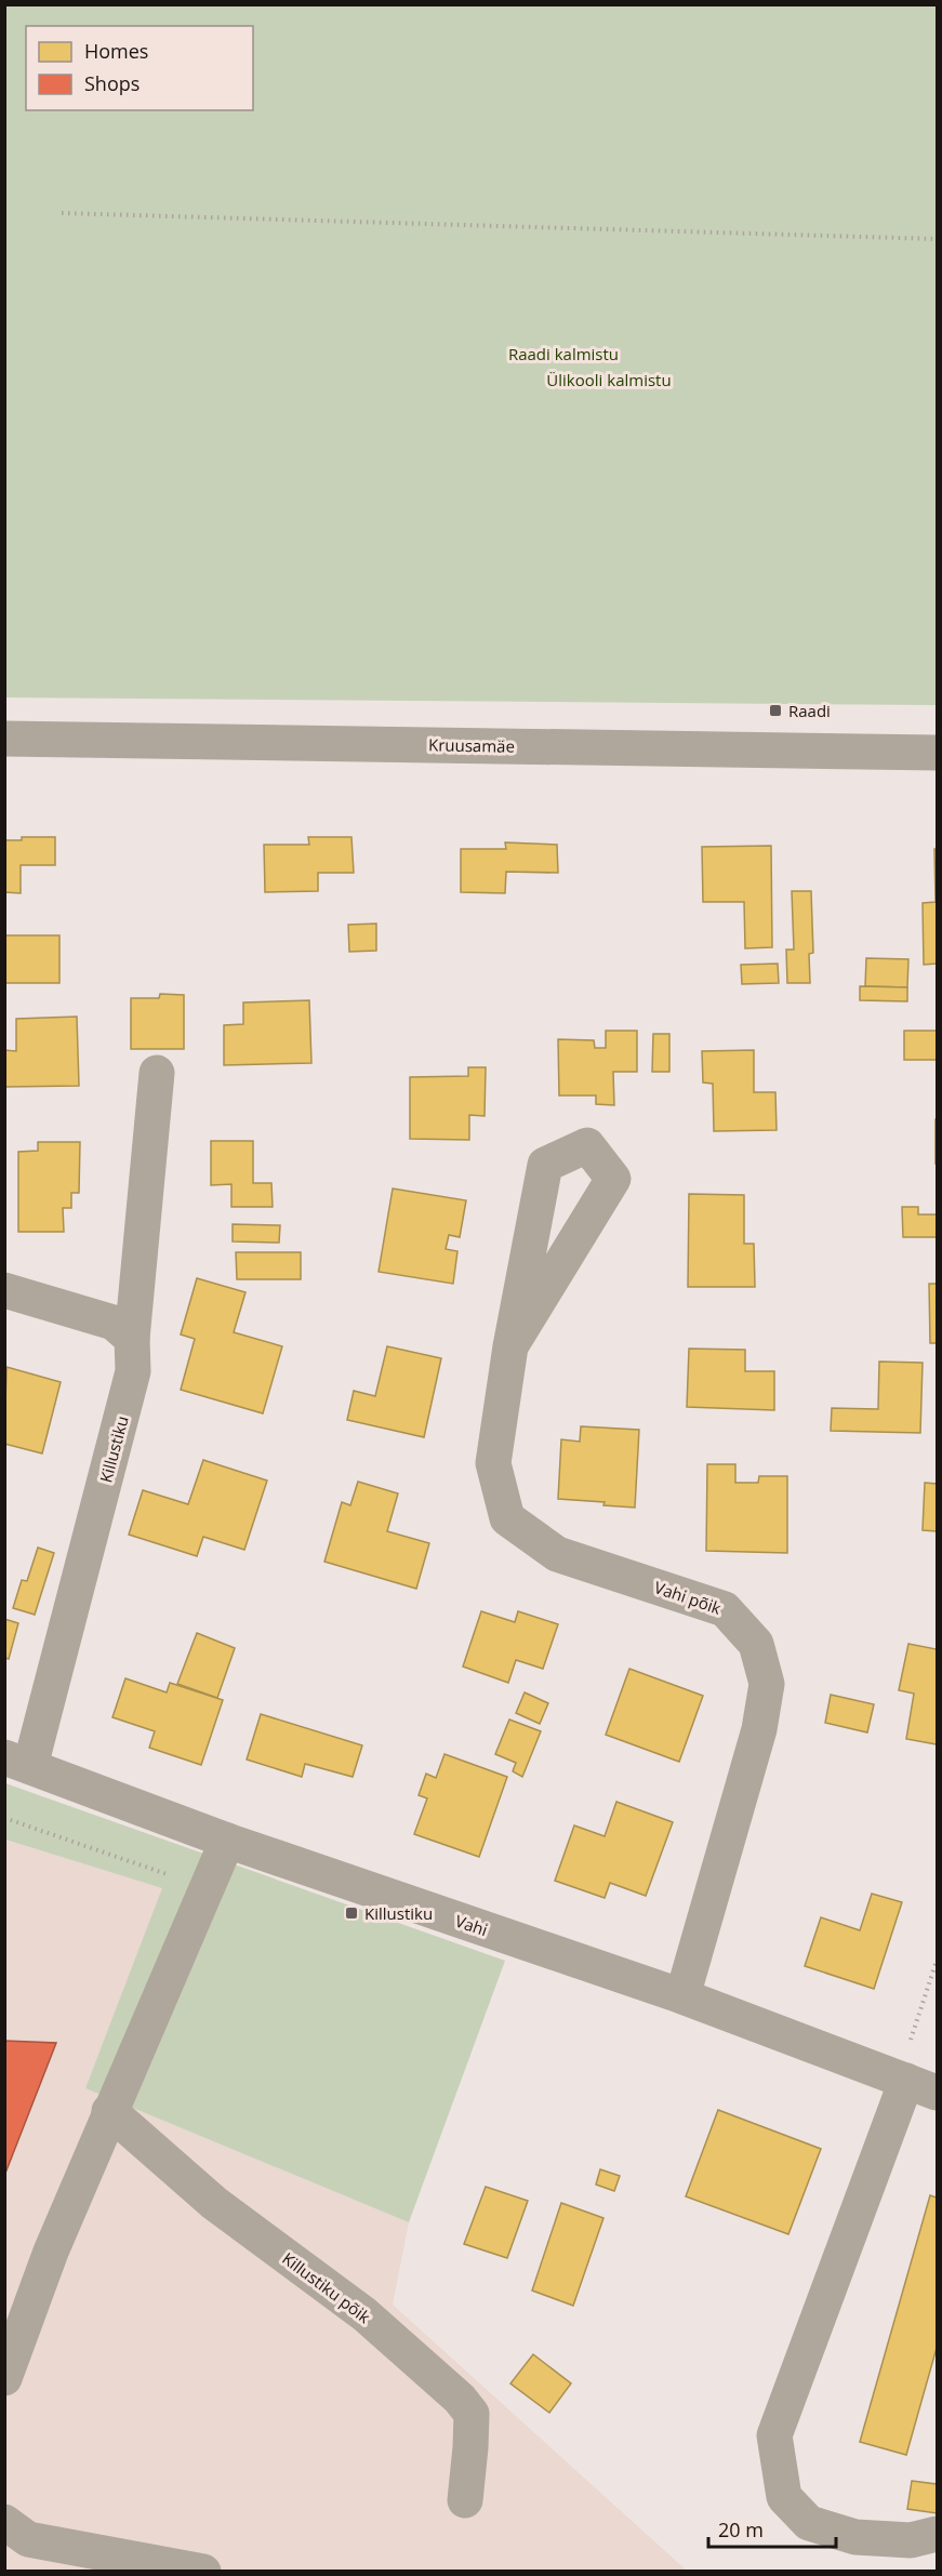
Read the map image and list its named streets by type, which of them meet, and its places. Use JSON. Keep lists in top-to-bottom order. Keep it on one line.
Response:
{"streets":{"street":["Kruusamäe","Killustiku","Vahi põik","Vahi","Killustiku põik"]},"crossings":[["Killustiku","Vahi"],["Vahi põik","Vahi"]],"parks":["Raadi kalmistu","Ülikooli kalmistu"],"places":{"transit":["Raadi","Killustiku"]},"legend":["Homes","Shops"],"scale_bar":"20 m"}
